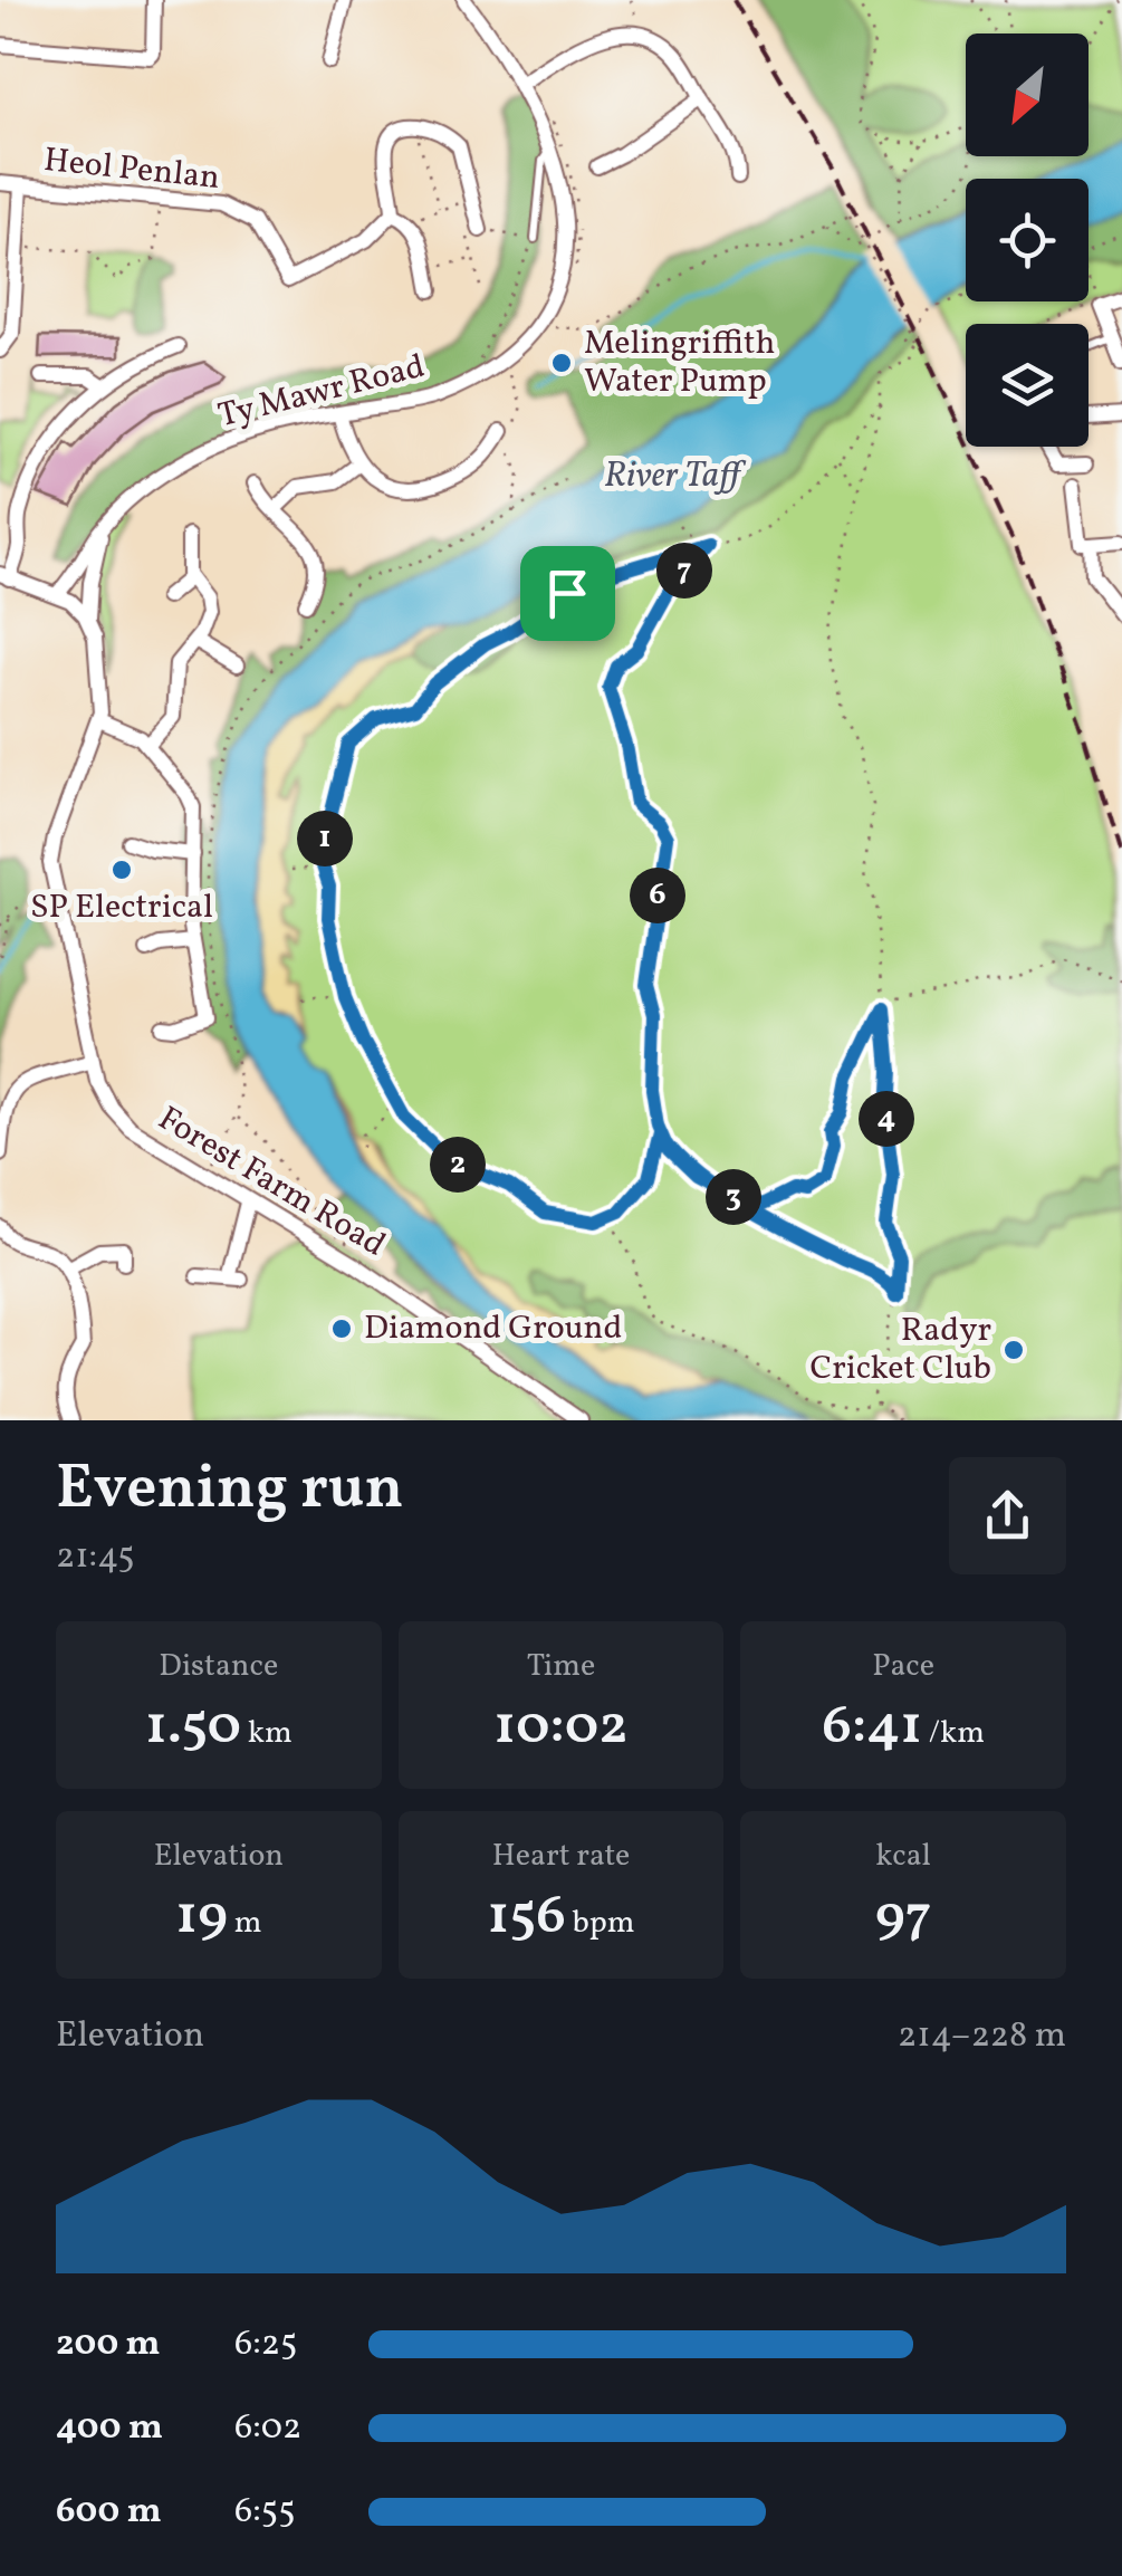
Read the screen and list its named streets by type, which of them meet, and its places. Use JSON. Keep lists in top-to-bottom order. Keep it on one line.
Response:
{"streets":{"street":["Heol Penlan","Ty Mawr Road","Forest Farm Road"]},"water":["River Taff"],"places":["Melingriffith Water Pump","SP Electrical","Diamond Ground","Radyr Cricket Club"],"north":"bottom left","page":{"pins":["7","1","6","4","2","3"],"heading":["Evening run","21:45"],"stats":[["Distance","1.50 km"],["Time","10:02"],["Pace","6:41 /km"],["Elevation","19 m"],["Heart rate","156 bpm"],["kcal","97"]],"chart":["Elevation","214–228 m"],"list":[{"name":"200 m","note":"6:25"},{"name":"400 m","note":"6:02"},{"name":"600 m","note":"6:55"}]}}
